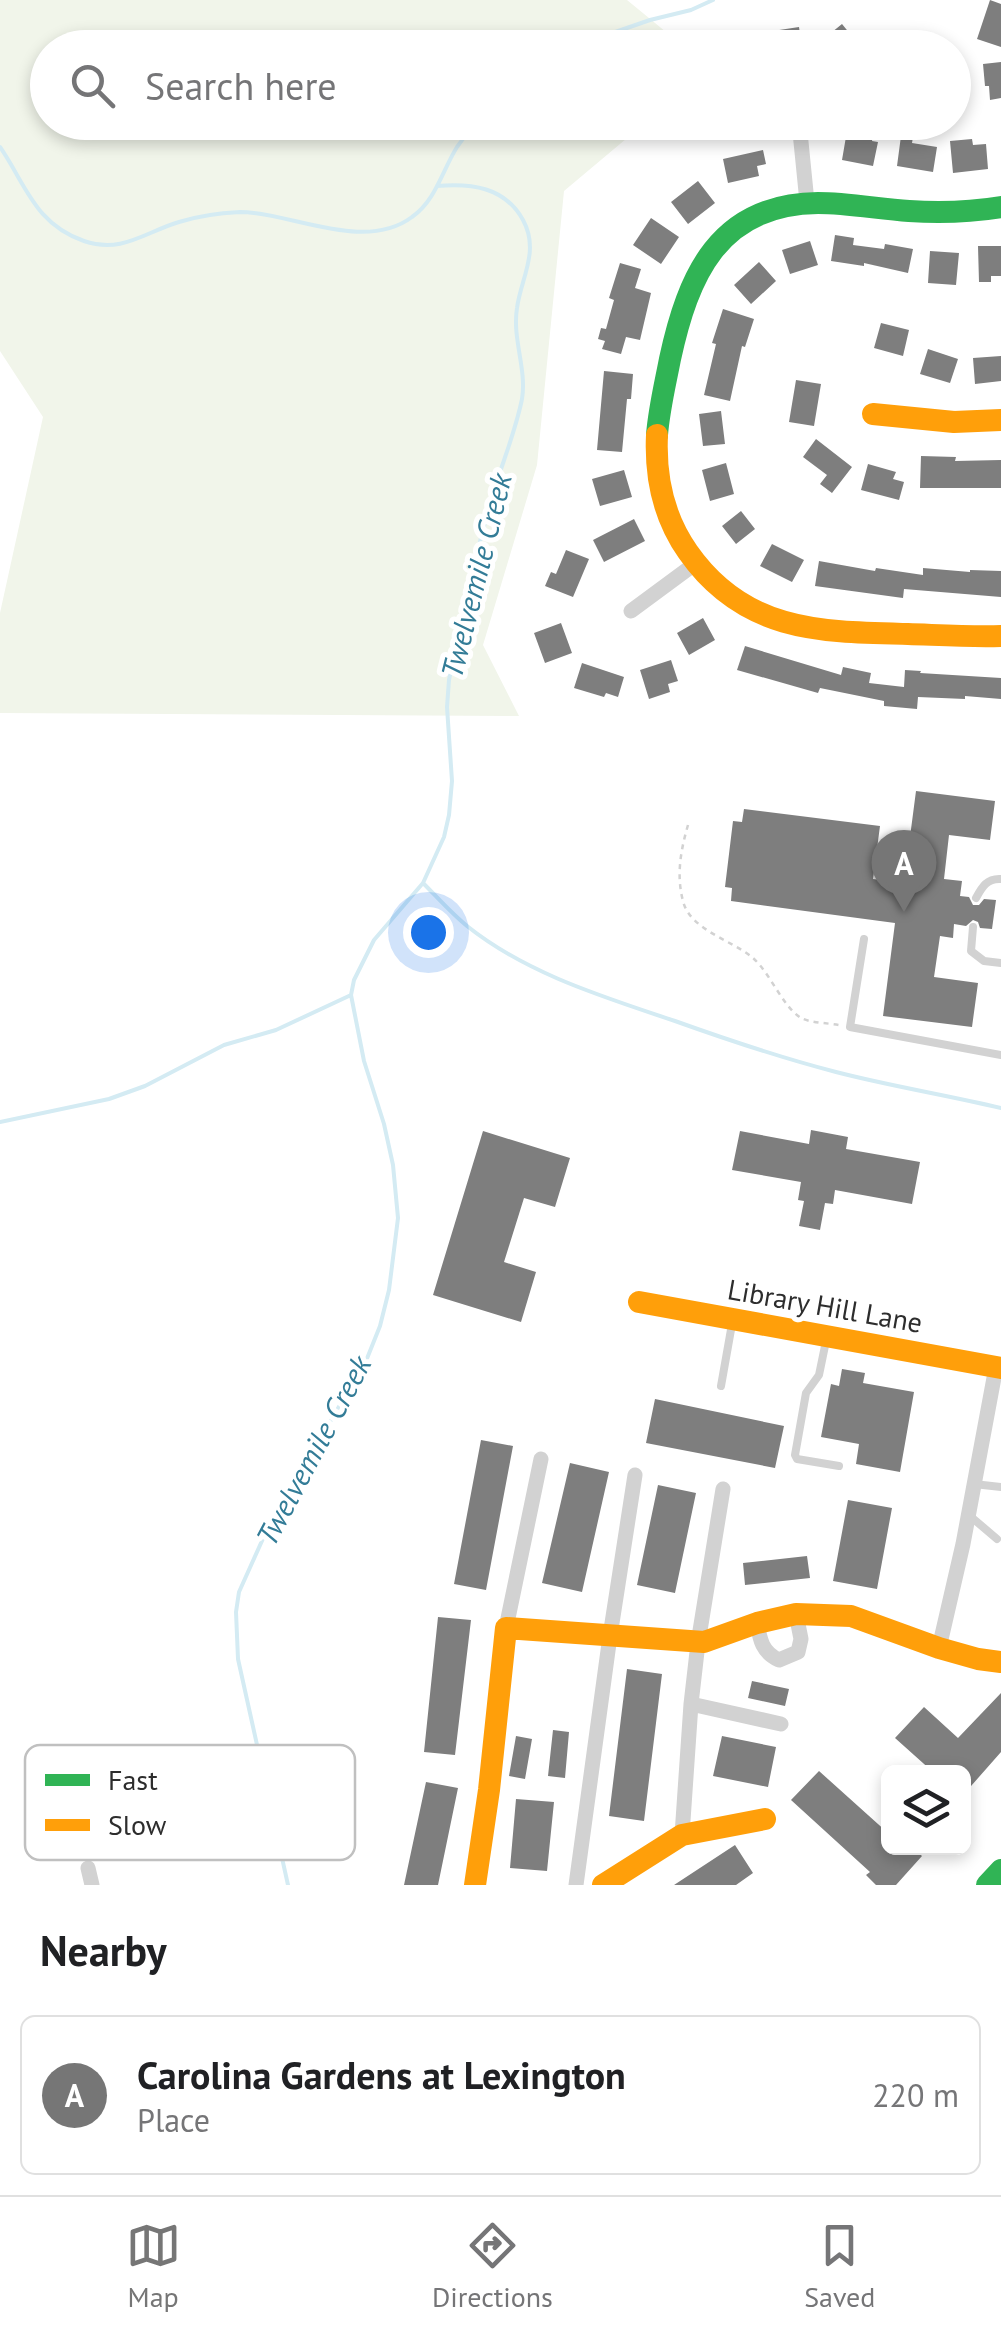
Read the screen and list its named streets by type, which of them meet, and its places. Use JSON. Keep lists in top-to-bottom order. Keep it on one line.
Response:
{"streets":{"street":["Library Hill Lane"]},"water":["Twelvemile Creek"],"legend":["Fast","Slow"],"page":{"search":"Search here","pins":"A","heading":"Nearby","list":[{"mark":"A","name":"Carolina Gardens at Lexington","note":"Place","value":"220 m"}],"nav":["Map","Directions","Saved"]}}
